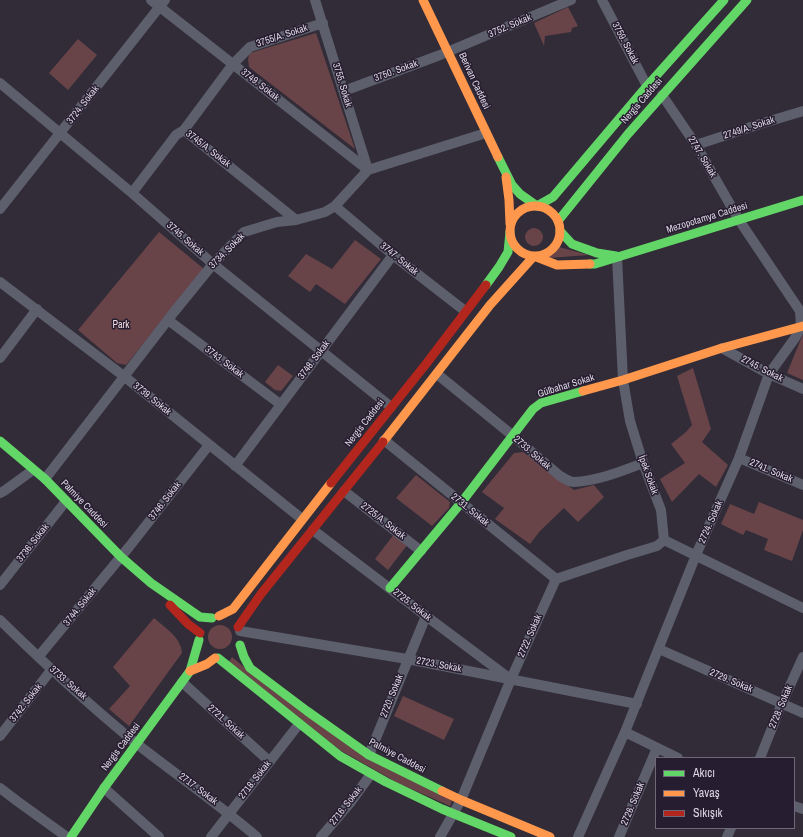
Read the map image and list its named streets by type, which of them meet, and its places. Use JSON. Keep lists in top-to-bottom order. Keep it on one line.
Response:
{"streets":{"main road":["Berivan Caddesi","Nergis Caddesi","Mezopotamya Caddesi","Gülbahar Sokak","Palmiye Caddesi"],"street":["3752. Sokak","3755/A. Sokak","3759. Sokak","3750. Sokak","3749. Sokak","3755. Sokak","3724. Sokak","2749/A. Sokak","3745/A. Sokak","2747. Sokak","3745. Sokak","3734. Sokak","3747. Sokak","3748. Sokak","3743. Sokak","2745. Sokak","3739. Sokak","2733. Sokak","2741. Sokak","İpek Sokak","3746. Sokak","2731. Sokak","2725/A. Sokak","2724. Sokak","3736. Sokak","2725. Sokak","3744. Sokak","2722. Sokak","2723. Sokak","2729. Sokak","3733. Sokak","2720. Sokak","3742. Sokak","2728. Sokak","2721. Sokak","2718. Sokak","2717. Sokak","2726. Sokak","2716. Sokak"]},"crossings":[["3752. Sokak","3750. Sokak"],["3752. Sokak","Berivan Caddesi"],["3755/A. Sokak","3749. Sokak"],["3755/A. Sokak","3755. Sokak"],["3755/A. Sokak","3745/A. Sokak"],["3759. Sokak","Nergis Caddesi"],["3750. Sokak","Berivan Caddesi"],["3750. Sokak","3755. Sokak"],["3749. Sokak","3755. Sokak"],["3749. Sokak","3724. Sokak"],["3749. Sokak","3734. Sokak"],["3755. Sokak","3734. Sokak"],["Nergis Caddesi","2747. Sokak"],["Nergis Caddesi","Mezopotamya Caddesi"],["Nergis Caddesi","3745. Sokak"],["Nergis Caddesi","3747. Sokak"],["Nergis Caddesi","3739. Sokak"],["Nergis Caddesi","Palmiye Caddesi"],["Nergis Caddesi","2723. Sokak"],["Nergis Caddesi","3733. Sokak"],["Nergis Caddesi","2721. Sokak"],["Nergis Caddesi","2717. Sokak"],["3724. Sokak","3745. Sokak"],["2749/A. Sokak","2747. Sokak"],["3745/A. Sokak","3745. Sokak"],["3745/A. Sokak","3734. Sokak"],["2747. Sokak","Mezopotamya Caddesi"],["Mezopotamya Caddesi","İpek Sokak"],["3745. Sokak","3734. Sokak"],["3745. Sokak","3748. Sokak"],["3734. Sokak","3747. Sokak"],["3734. Sokak","3743. Sokak"],["3734. Sokak","3739. Sokak"],["3734. Sokak","Palmiye Caddesi"],["3747. Sokak","3748. Sokak"],["3748. Sokak","3743. Sokak"],["3748. Sokak","3739. Sokak"],["2745. Sokak","Gülbahar Sokak"],["2745. Sokak","2724. Sokak"],["Gülbahar Sokak","2733. Sokak"],["Gülbahar Sokak","İpek Sokak"],["Gülbahar Sokak","2731. Sokak"],["Gülbahar Sokak","2725/A. Sokak"],["Gülbahar Sokak","2724. Sokak"],["Gülbahar Sokak","2725. Sokak"],["3739. Sokak","3746. Sokak"],["2733. Sokak","İpek Sokak"],["2741. Sokak","2724. Sokak"],["3746. Sokak","Palmiye Caddesi"],["3746. Sokak","3744. Sokak"],["Palmiye Caddesi","3736. Sokak"],["Palmiye Caddesi","3744. Sokak"],["Palmiye Caddesi","2722. Sokak"],["Palmiye Caddesi","2723. Sokak"],["Palmiye Caddesi","2720. Sokak"],["2731. Sokak","2722. Sokak"],["2724. Sokak","2723. Sokak"],["2724. Sokak","2729. Sokak"],["2725. Sokak","2722. Sokak"],["2725. Sokak","2723. Sokak"],["2725. Sokak","2720. Sokak"],["3744. Sokak","3733. Sokak"],["2722. Sokak","2723. Sokak"],["2723. Sokak","2720. Sokak"],["2729. Sokak","2728. Sokak"],["3733. Sokak","3742. Sokak"],["3733. Sokak","2717. Sokak"],["2721. Sokak","2718. Sokak"],["2718. Sokak","2717. Sokak"]],"parks":["Park"],"legend":["Akıcı","Yavaş","Sıkışık"]}
